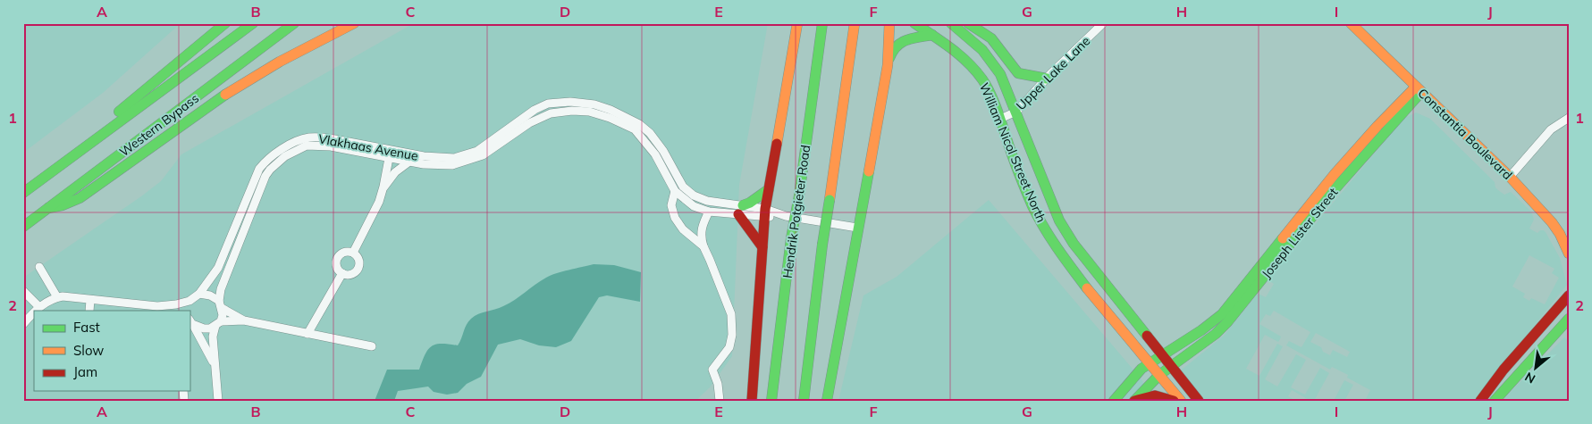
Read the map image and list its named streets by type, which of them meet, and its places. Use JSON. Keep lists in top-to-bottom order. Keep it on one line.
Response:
{"streets":{"main road":["Western Bypass","Constantia Boulevard","William Nicol Street North","Hendrik Potgieter Road","Joseph Lister Street"],"street":["Upper Lake Lane","Vlakhaas Avenue"]},"crossings":[["Upper Lake Lane","William Nicol Street North"],["Constantia Boulevard","Joseph Lister Street"],["William Nicol Street North","Joseph Lister Street"]],"legend":["Fast","Slow","Jam"],"north":"bottom left","grid":{"columns":["A","B","C","D","E","F","G","H","I","J"],"rows":["1","2"]}}
